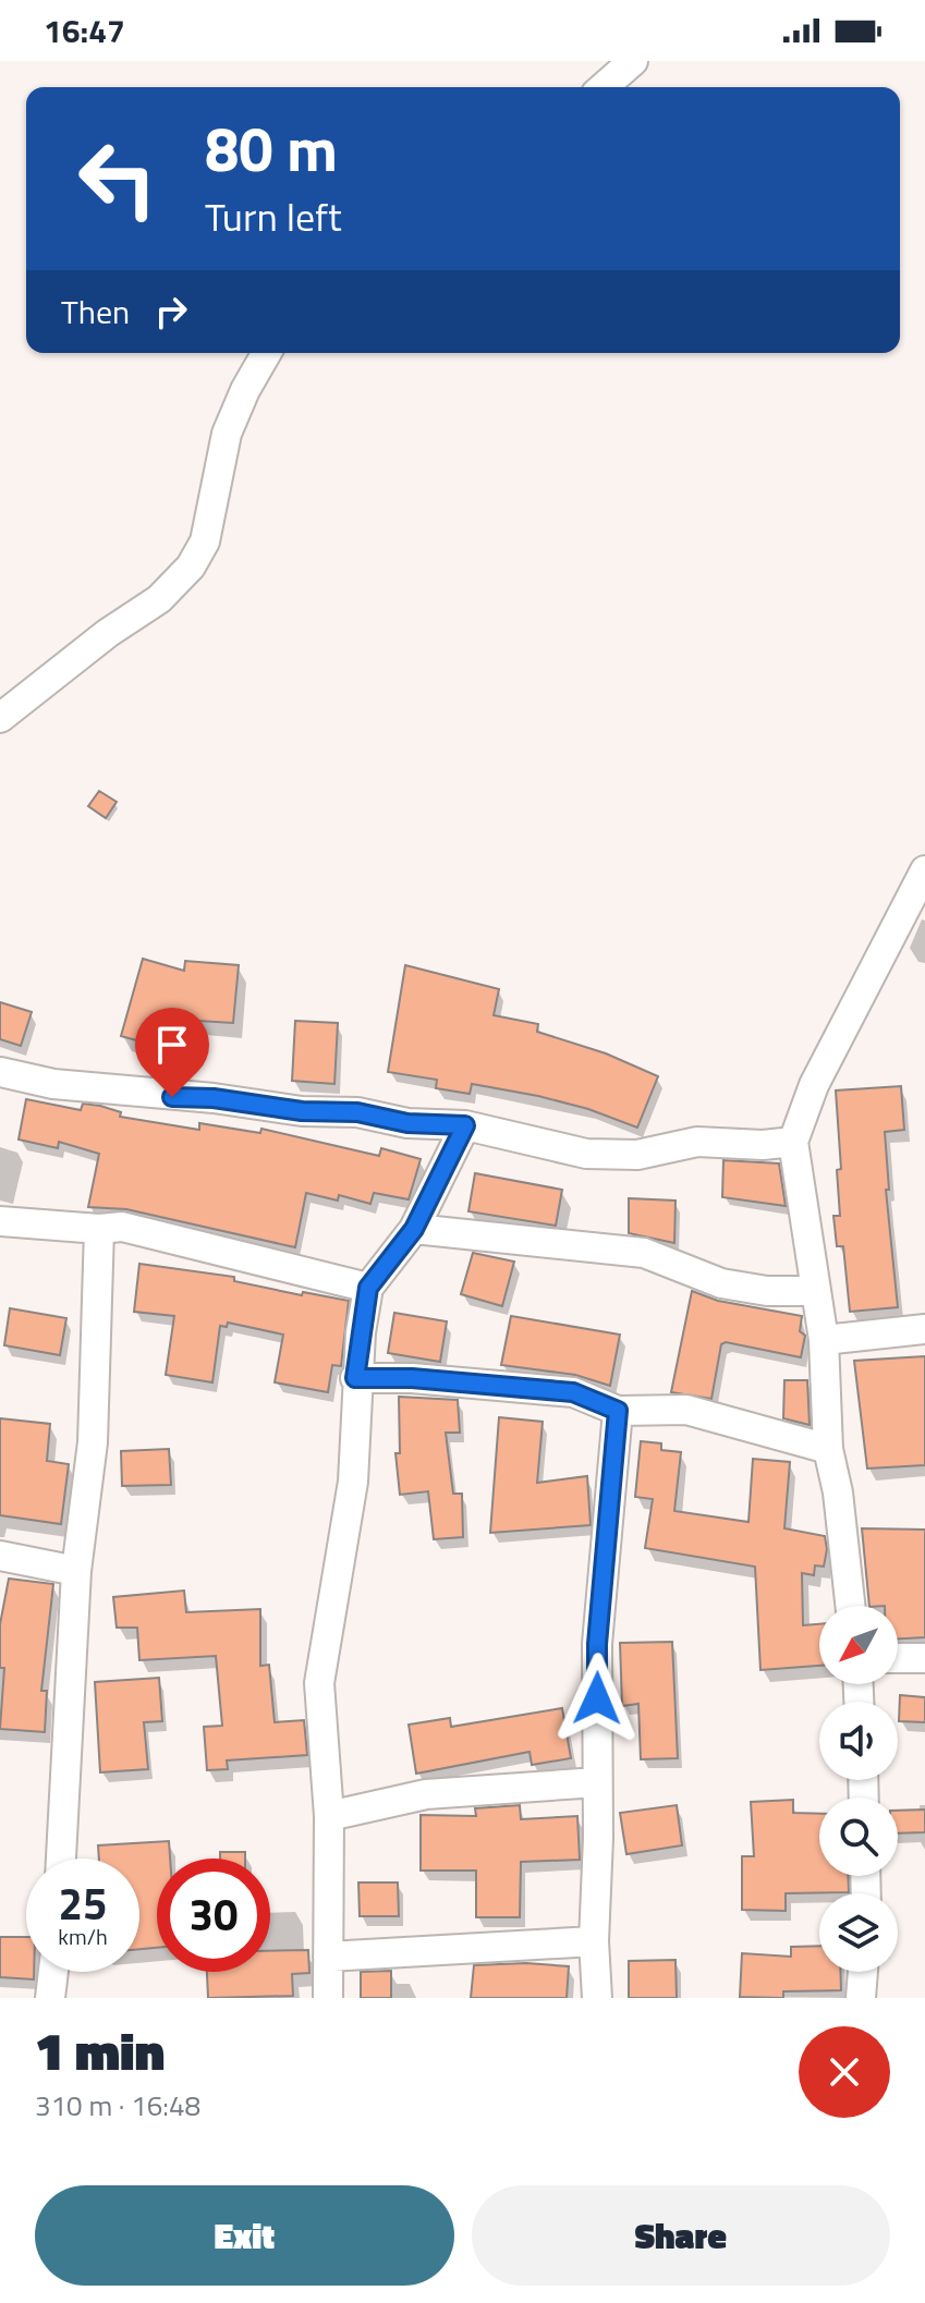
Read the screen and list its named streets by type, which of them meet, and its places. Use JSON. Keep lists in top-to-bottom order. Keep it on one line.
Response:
{"north":"bottom left","page":{"status":"16:47","turn":["80 m","Turn left"],"then":"Then","speed":"25 km/h","limit":"30","heading":["1 min","310 m · 16:48"],"buttons":["Exit","Share"]}}
